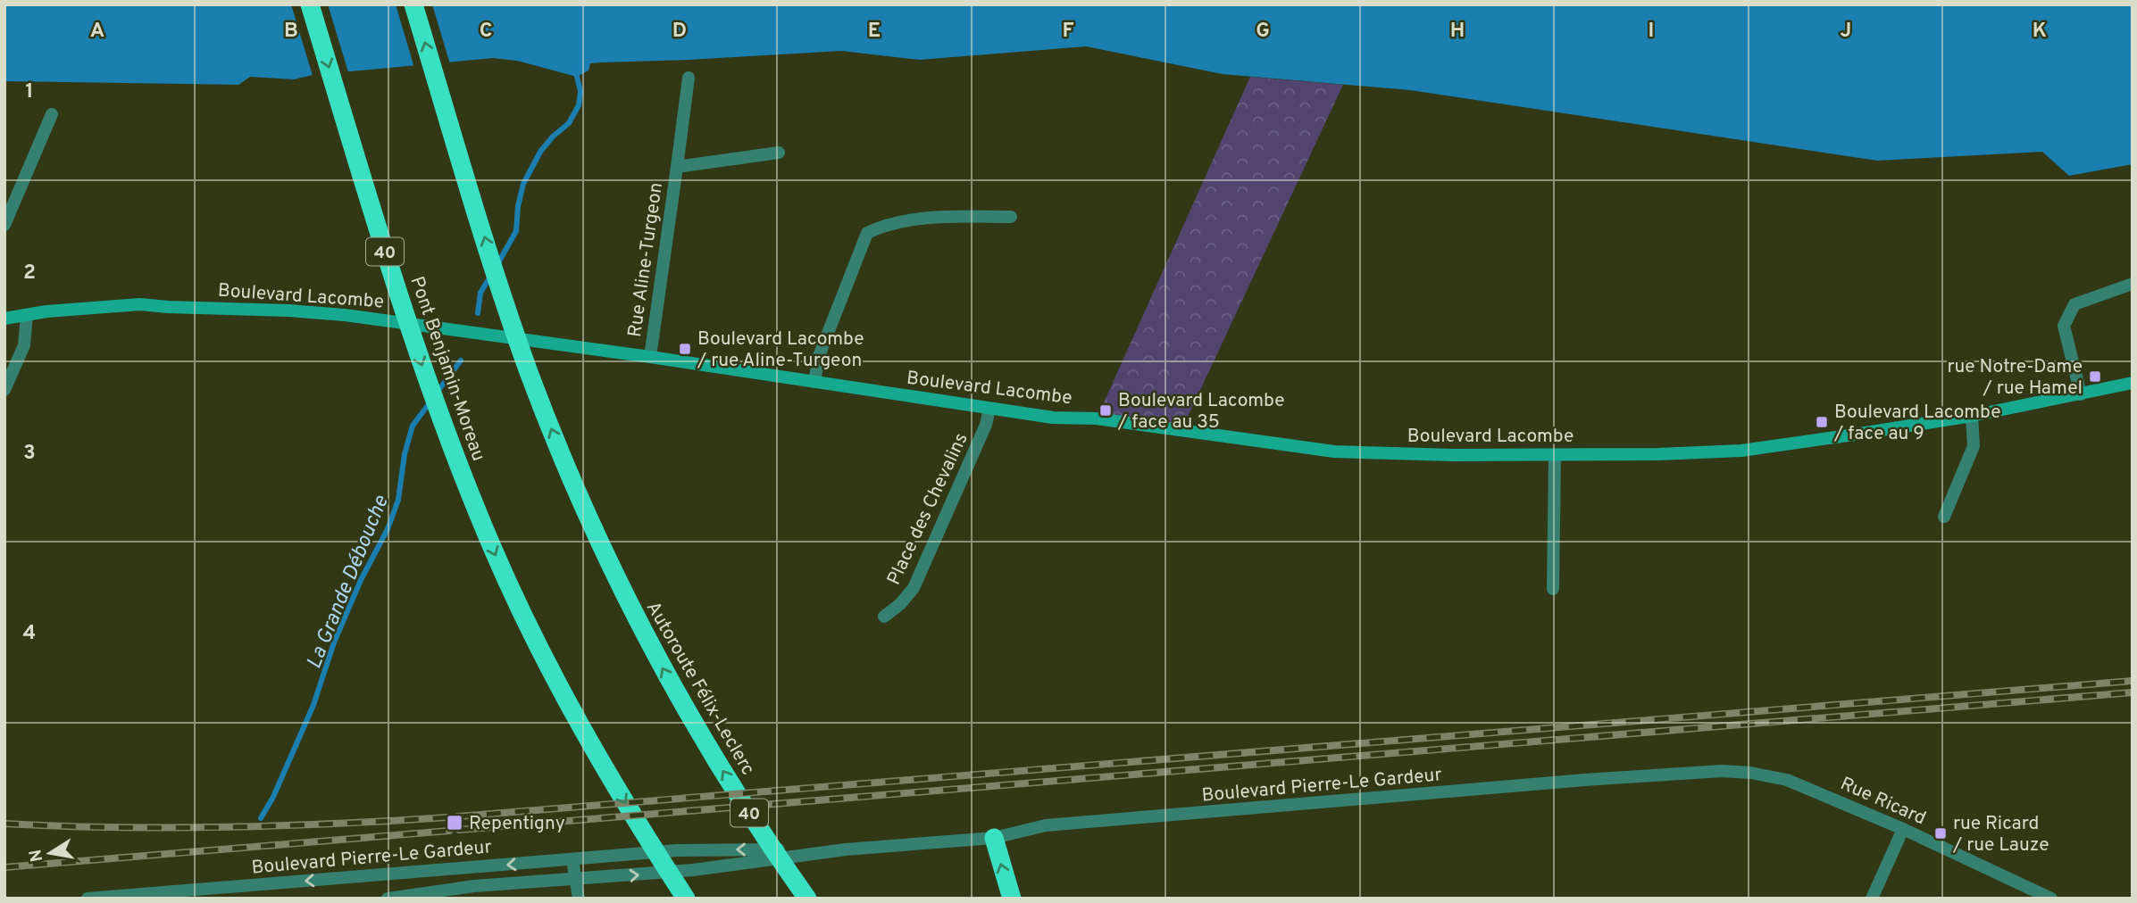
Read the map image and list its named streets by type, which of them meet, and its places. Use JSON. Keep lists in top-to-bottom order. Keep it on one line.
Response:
{"streets":{"highway":["40","Pont Benjamin-Moreau","Autoroute Félix-Leclerc"],"main road":["Boulevard Lacombe"],"street":["Rue Aline-Turgeon","Place des Chevalins","Boulevard Pierre-Le Gardeur","Rue Ricard"]},"crossings":[["Rue Aline-Turgeon","Boulevard Lacombe"],["Boulevard Lacombe","Place des Chevalins"],["Boulevard Pierre-Le Gardeur","Rue Ricard"]],"one_way":["Pont Benjamin-Moreau","Autoroute Félix-Leclerc"],"water":["La Grande Débouche"],"places":{"transit":["Boulevard Lacombe / rue Aline-Turgeon","rue Notre-Dame / rue Hamel","Boulevard Lacombe / face au 35","Boulevard Lacombe / face au 9","Repentigny","rue Ricard / rue Lauze"]},"north":"left","grid":{"columns":["A","B","C","D","E","F","G","H","I","J","K"],"rows":["1","2","3","4"]}}
